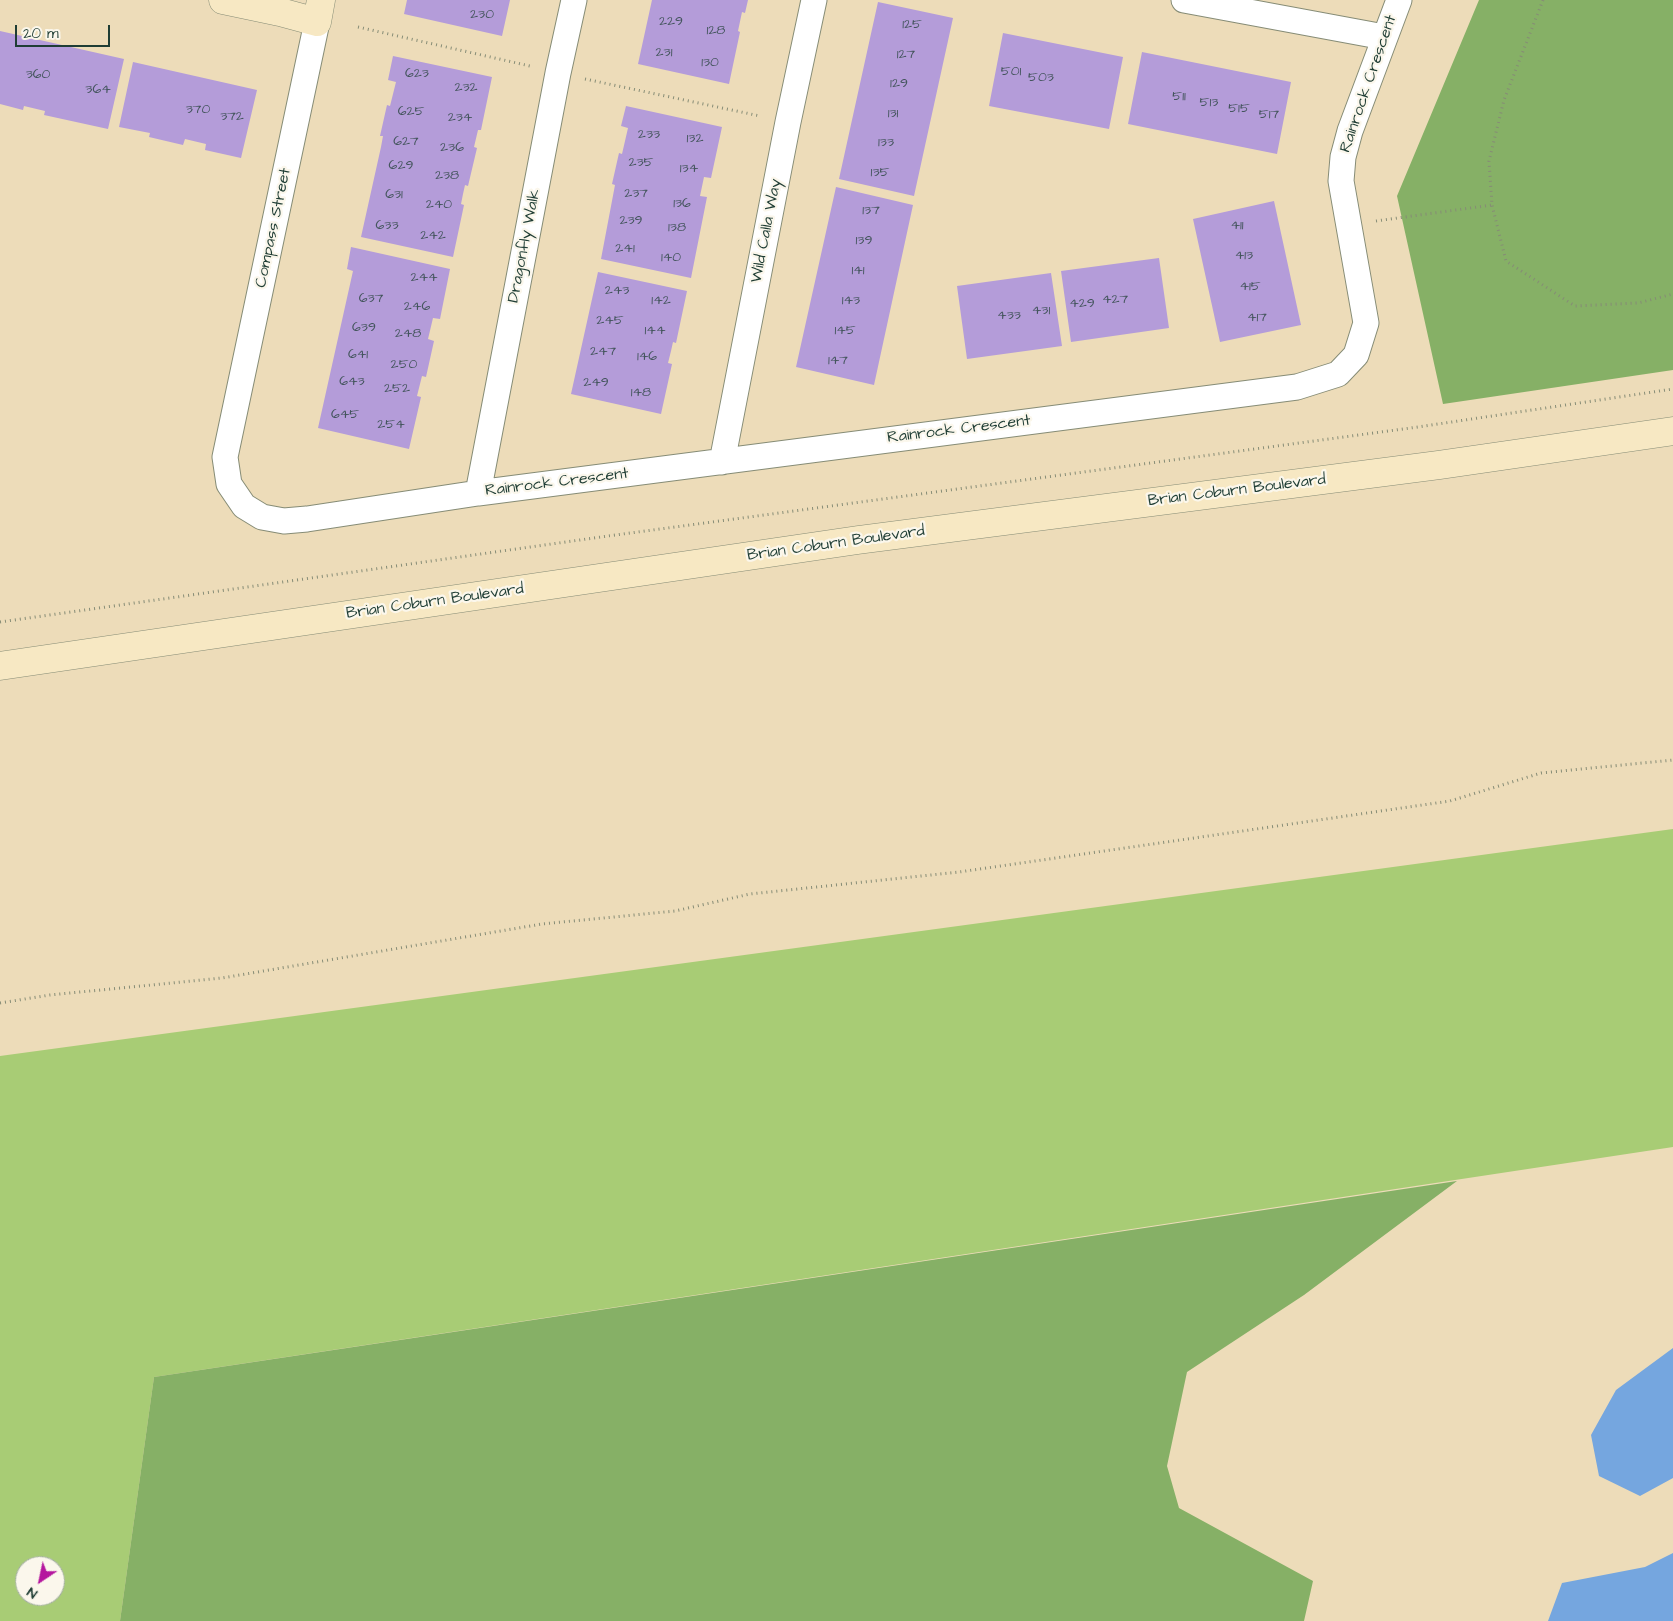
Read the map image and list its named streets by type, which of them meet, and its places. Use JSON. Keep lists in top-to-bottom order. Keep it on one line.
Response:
{"streets":{"main road":["Brian Coburn Boulevard"],"street":["Rainrock Crescent","Compass Street","Wild Calla Way","Dragonfly Walk"]},"crossings":[["Rainrock Crescent","Compass Street"],["Rainrock Crescent","Wild Calla Way"],["Rainrock Crescent","Dragonfly Walk"]],"house_numbers":["230","229","125","128","231","127","130","501","623","360","503","129","232","364","511","513","515","370","625","131","517","372","234","233","132","627","133","236","235","629","134","135","238","237","631","136","240","137","239","633","411","138","242","139","241","413","140","141","244","415","243","637","427","142","143","429","246","431","433","417","245","639","144","145","248","247","641","146","147","250","643","249","252","148","645","254"],"scale_bar":"20 m","north":"bottom left"}
